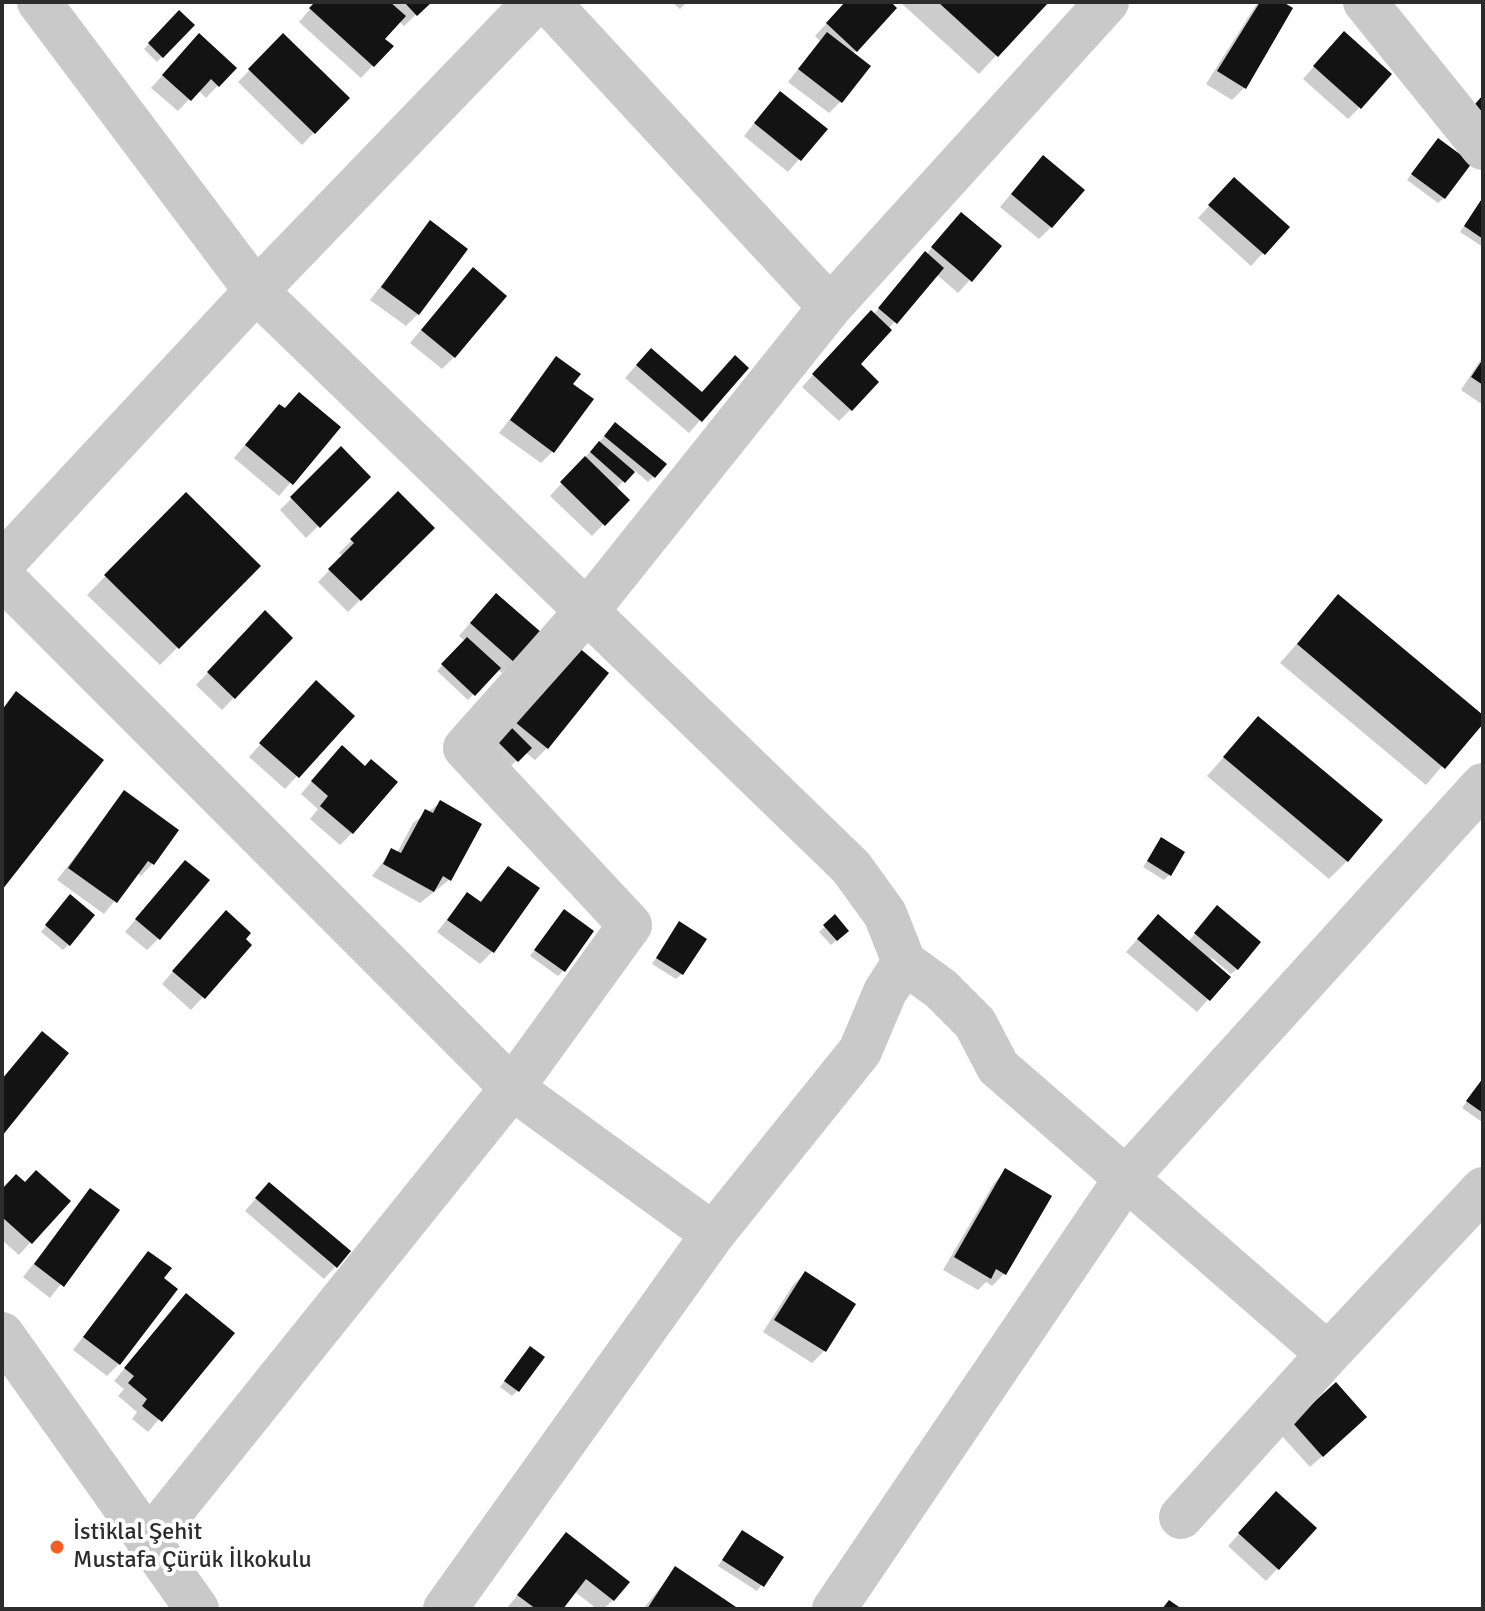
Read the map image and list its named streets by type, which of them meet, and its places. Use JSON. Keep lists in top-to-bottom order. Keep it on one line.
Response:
{"places":["İstiklal Şehit Mustafa Çürük İlkokulu"]}
